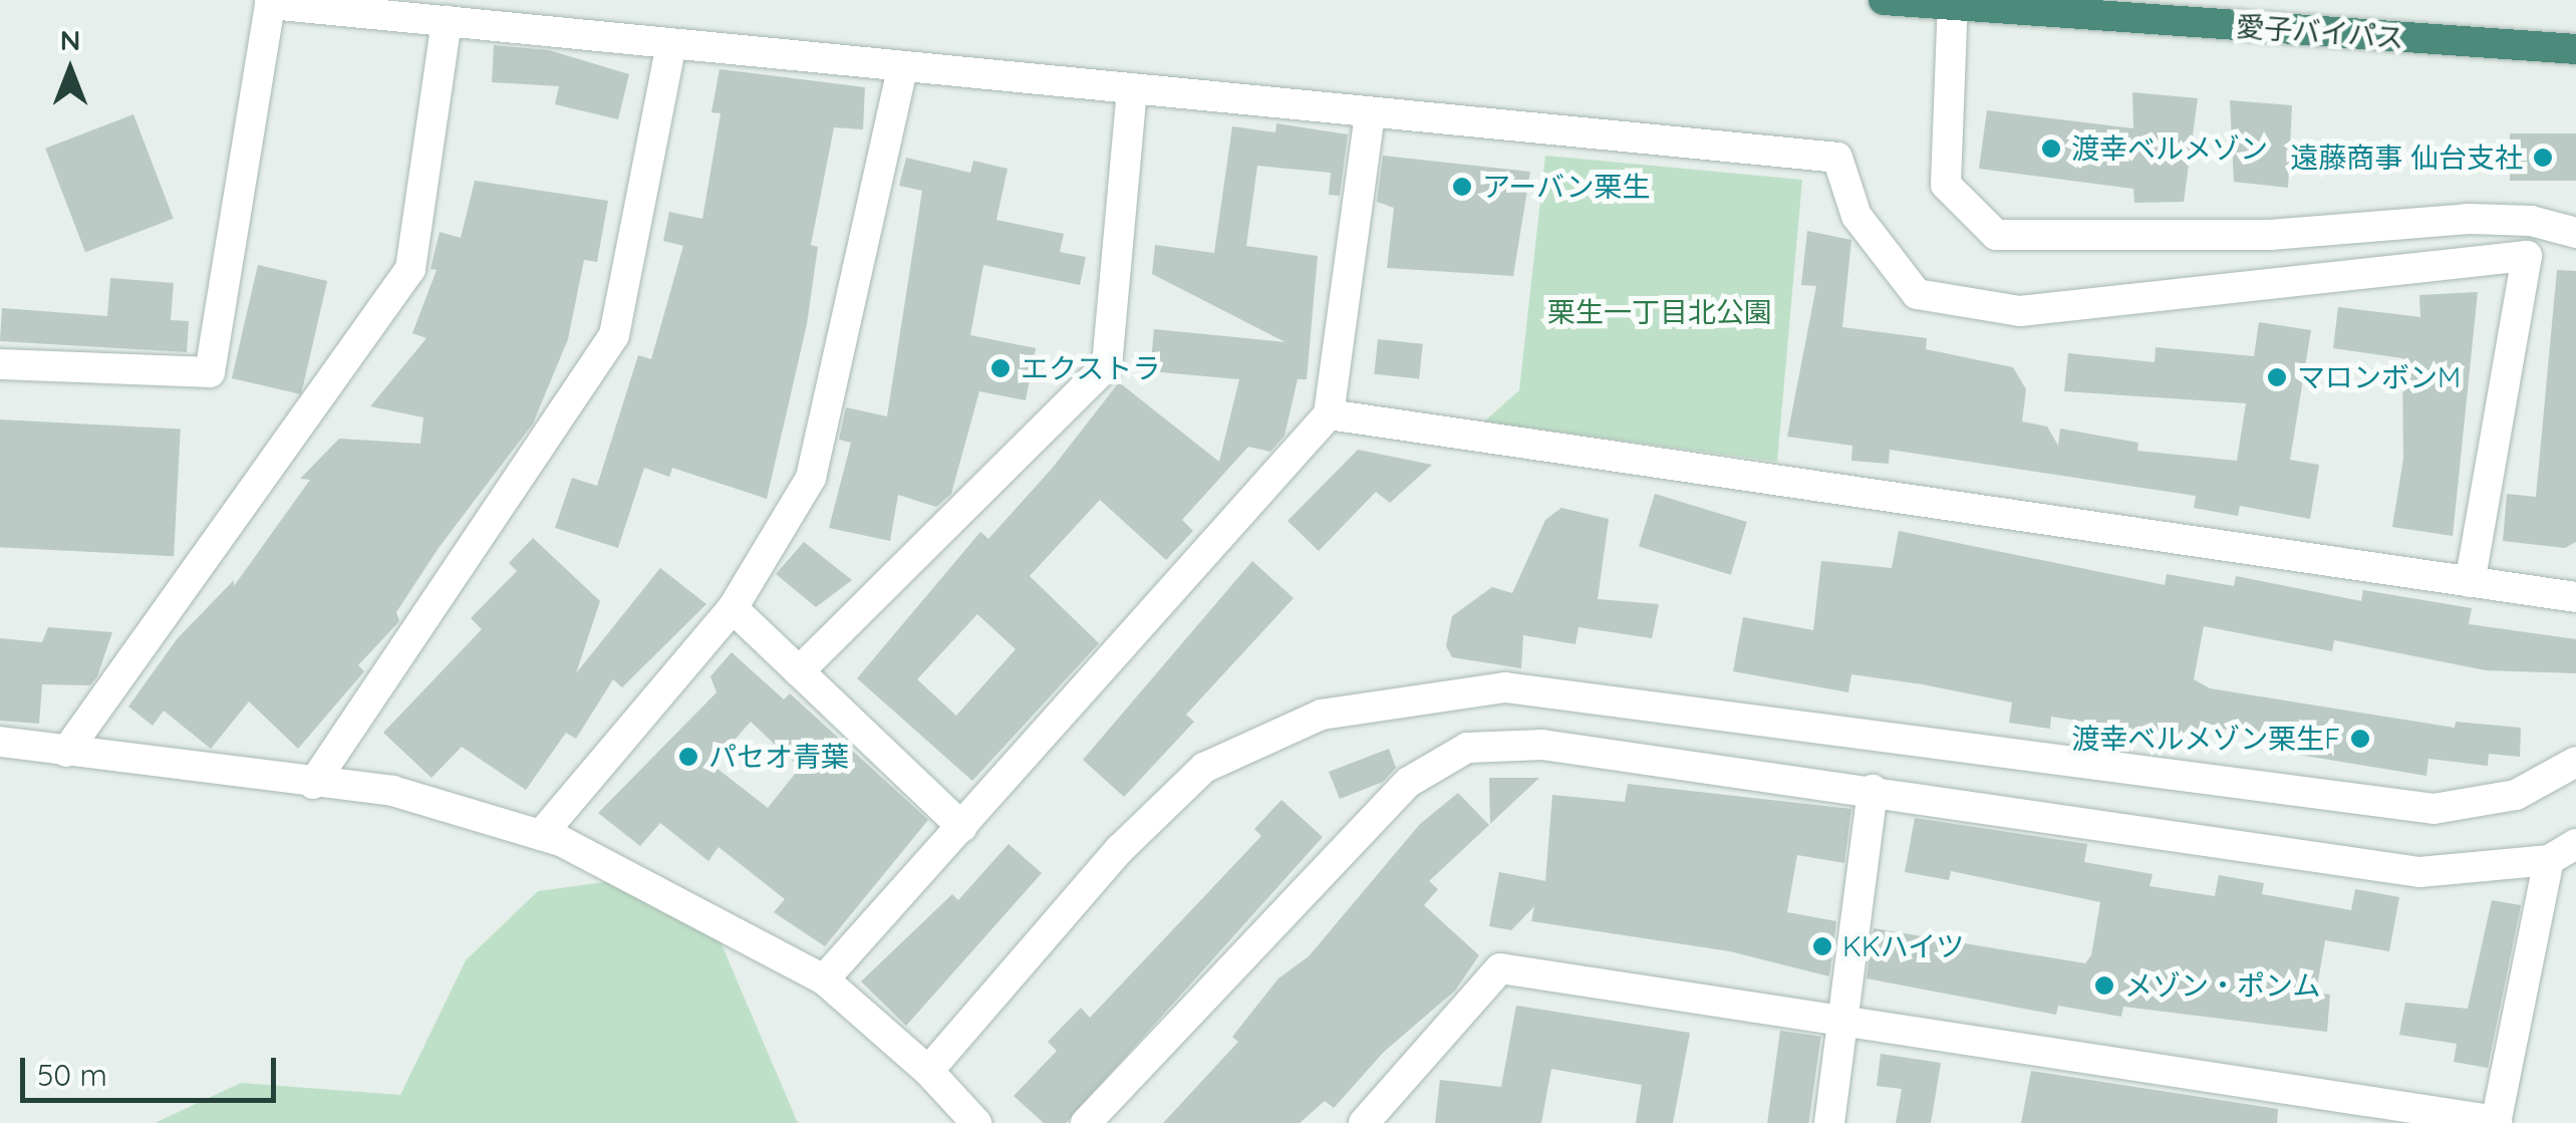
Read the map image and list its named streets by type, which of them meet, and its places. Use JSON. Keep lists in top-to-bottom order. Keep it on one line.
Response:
{"streets":{"highway":["愛子バイパス"]},"parks":["栗生一丁目北公園"],"places":["渡幸ベルメゾン","遠藤商事 仙台支社","アーバン栗生","エクストラ","マロンボンM","渡幸ベルメゾン栗生F","パセオ青葉","KKハイツ","メゾン・ポンム"],"scale_bar":"50 m","north":"top"}
